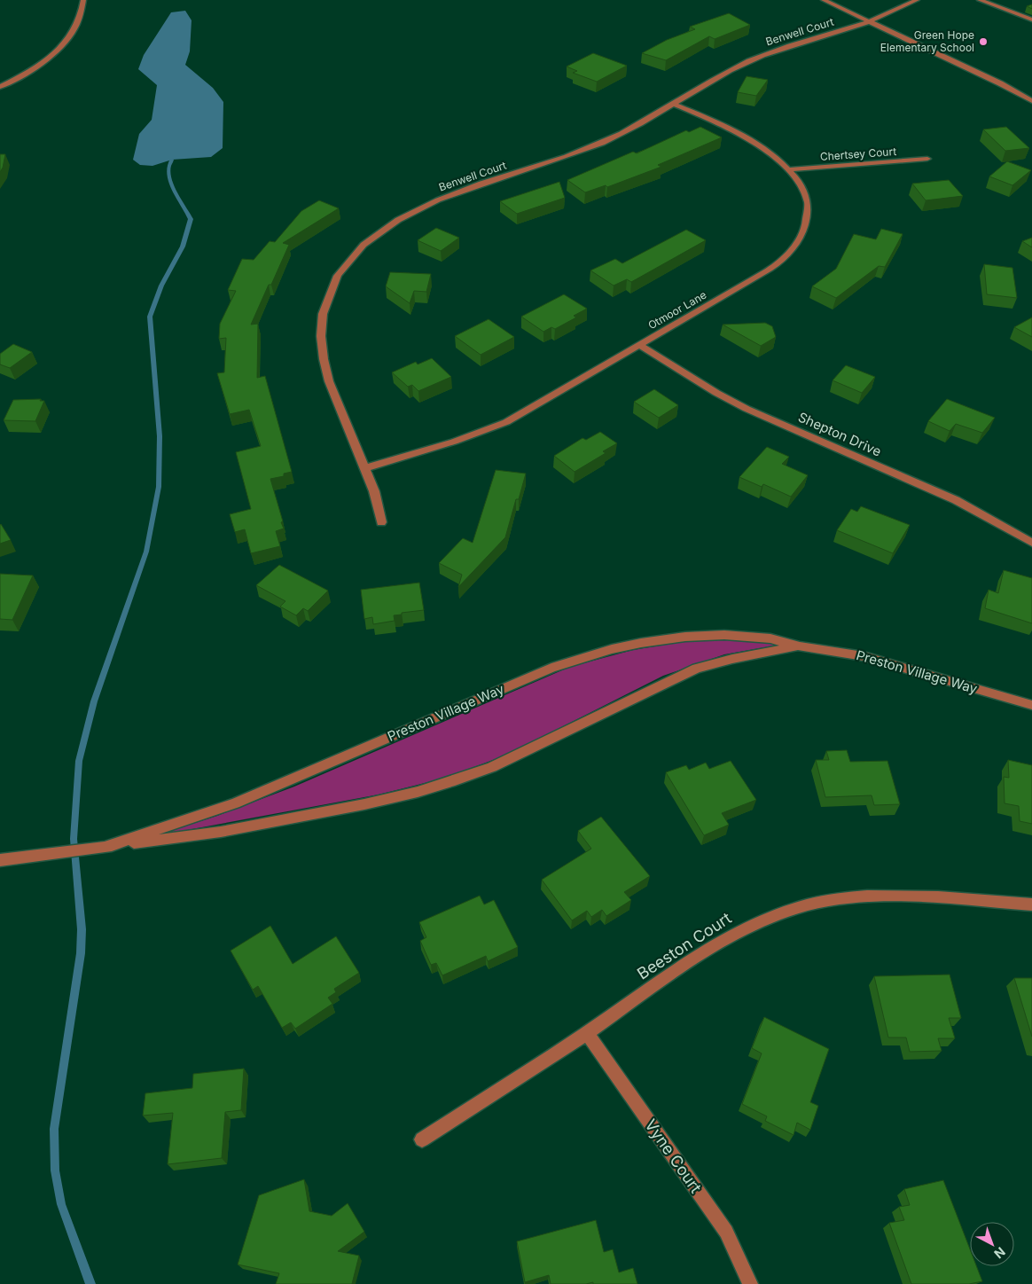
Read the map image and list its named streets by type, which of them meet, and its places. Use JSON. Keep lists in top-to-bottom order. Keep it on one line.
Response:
{"streets":{"street":["Benwell Court","Chertsey Court","Otmoor Lane","Shepton Drive","Preston Village Way","Beeston Court","Vyne Court"]},"crossings":[["Benwell Court","Otmoor Lane"],["Chertsey Court","Otmoor Lane"],["Otmoor Lane","Shepton Drive"],["Beeston Court","Vyne Court"]],"places":["Green Hope Elementary School"],"north":"bottom right"}
